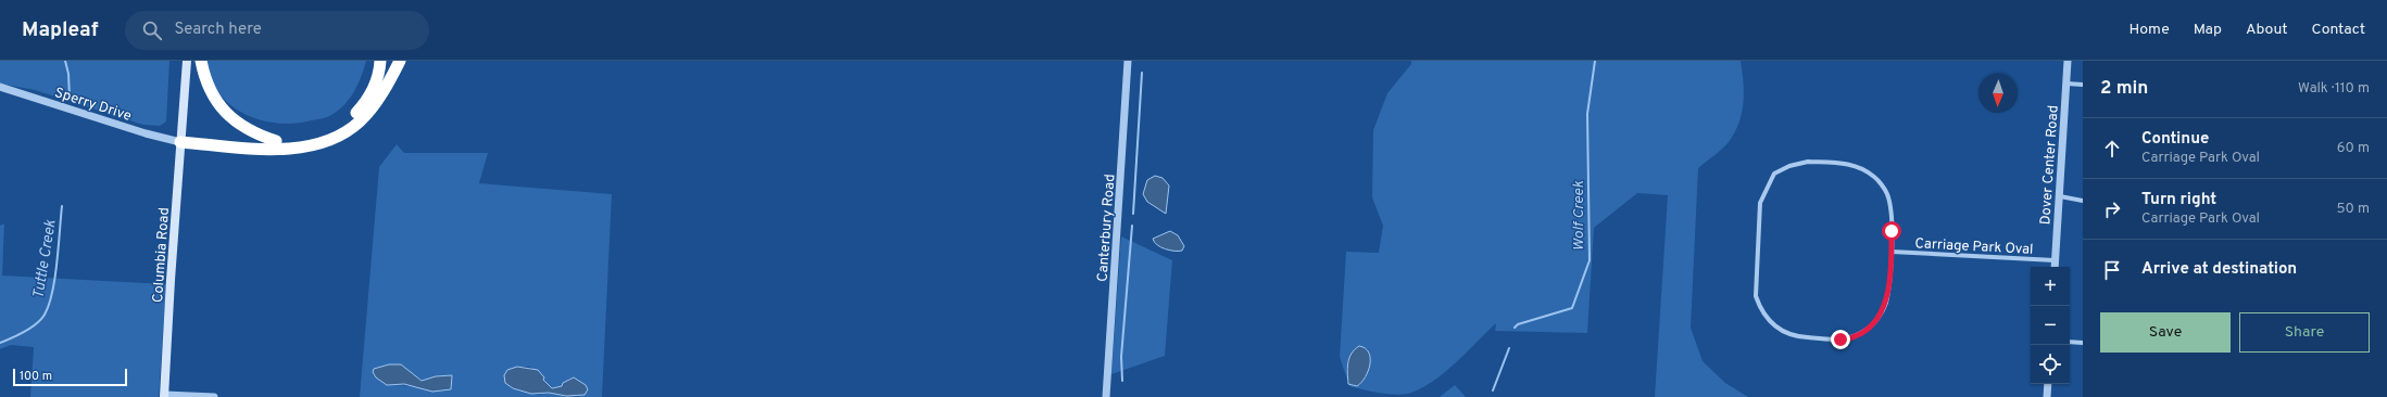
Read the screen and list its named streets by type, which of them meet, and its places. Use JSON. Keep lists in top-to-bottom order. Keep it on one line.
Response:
{"streets":{"main road":["Columbia Road"],"street":["Sperry Drive","Dover Center Road","Canterbury Road","Carriage Park Oval"]},"crossings":[["Sperry Drive","Columbia Road"],["Dover Center Road","Carriage Park Oval"]],"water":["Wolf Creek","Tuttle Creek"],"scale_bar":"100 m","north":"bottom","page":{"header":"Mapleaf","search":"Search here","nav":["Home","Map","About","Contact"],"heading":["2 min","Walk · 110 m"],"list":[["Continue","Carriage Park Oval","60 m"],["Turn right","Carriage Park Oval","50 m"],"Arrive at destination"],"map_buttons":["+","−"],"buttons":["Save","Share"],"scale":"100 m"}}
